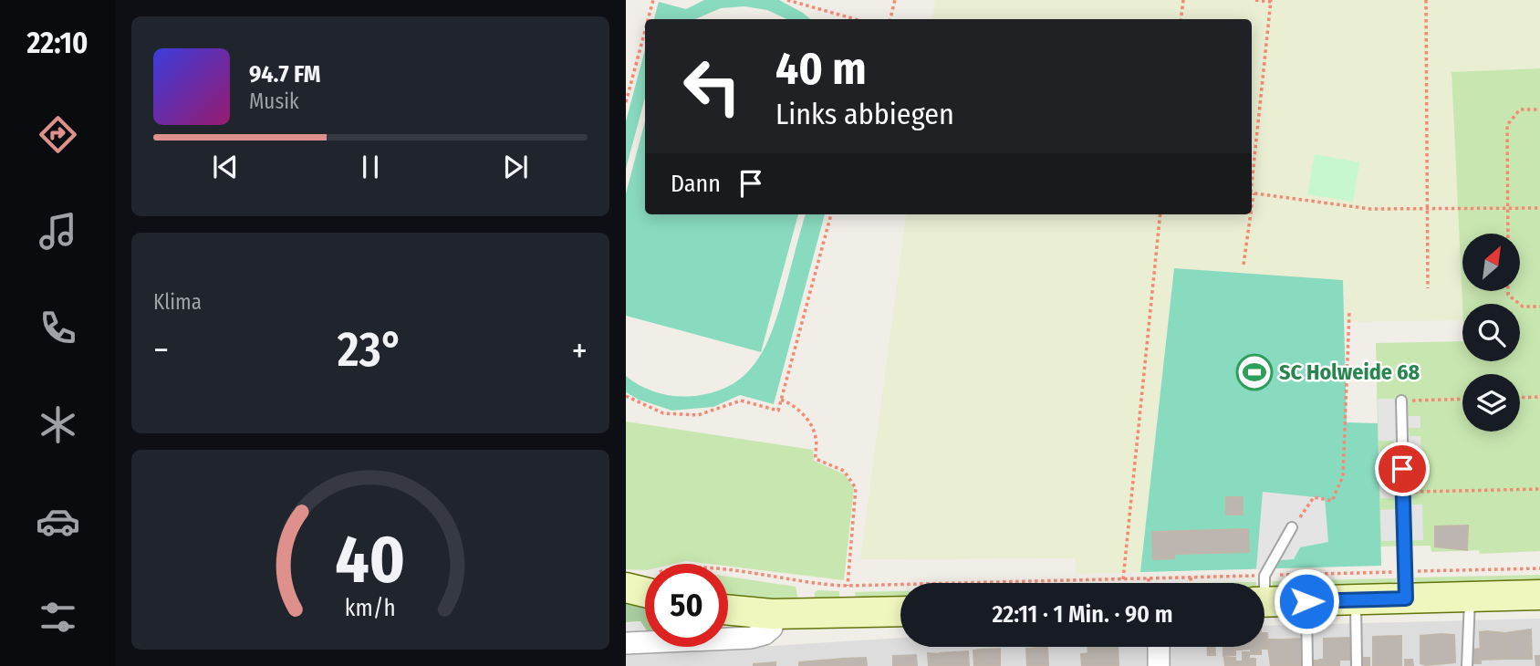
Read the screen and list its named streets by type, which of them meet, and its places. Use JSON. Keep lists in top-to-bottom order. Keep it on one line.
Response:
{"places":{"sports":["SC Holweide 68"]},"north":"top right","page":{"tabs":"22:10","turn":["40 m","Links abbiegen"],"song":["94.7 FM","Musik"],"then":"Dann","tile":"Klima","heat":["−","23°","+"],"limit":"50","trip":"22:11 · 1 Min. · 90 m","gauge":["40","km/h"]}}
